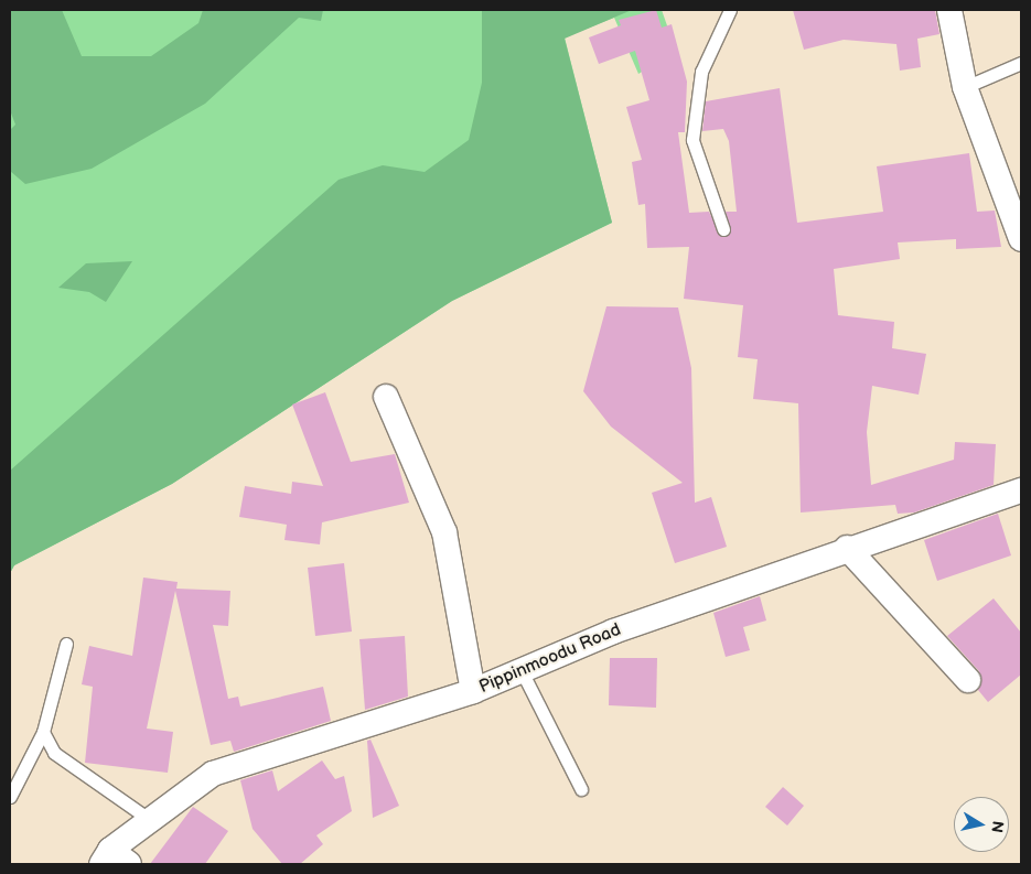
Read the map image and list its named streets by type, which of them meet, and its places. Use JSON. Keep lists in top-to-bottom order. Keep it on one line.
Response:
{"streets":{"street":["Pippinmoodu Road"]},"north":"right"}
